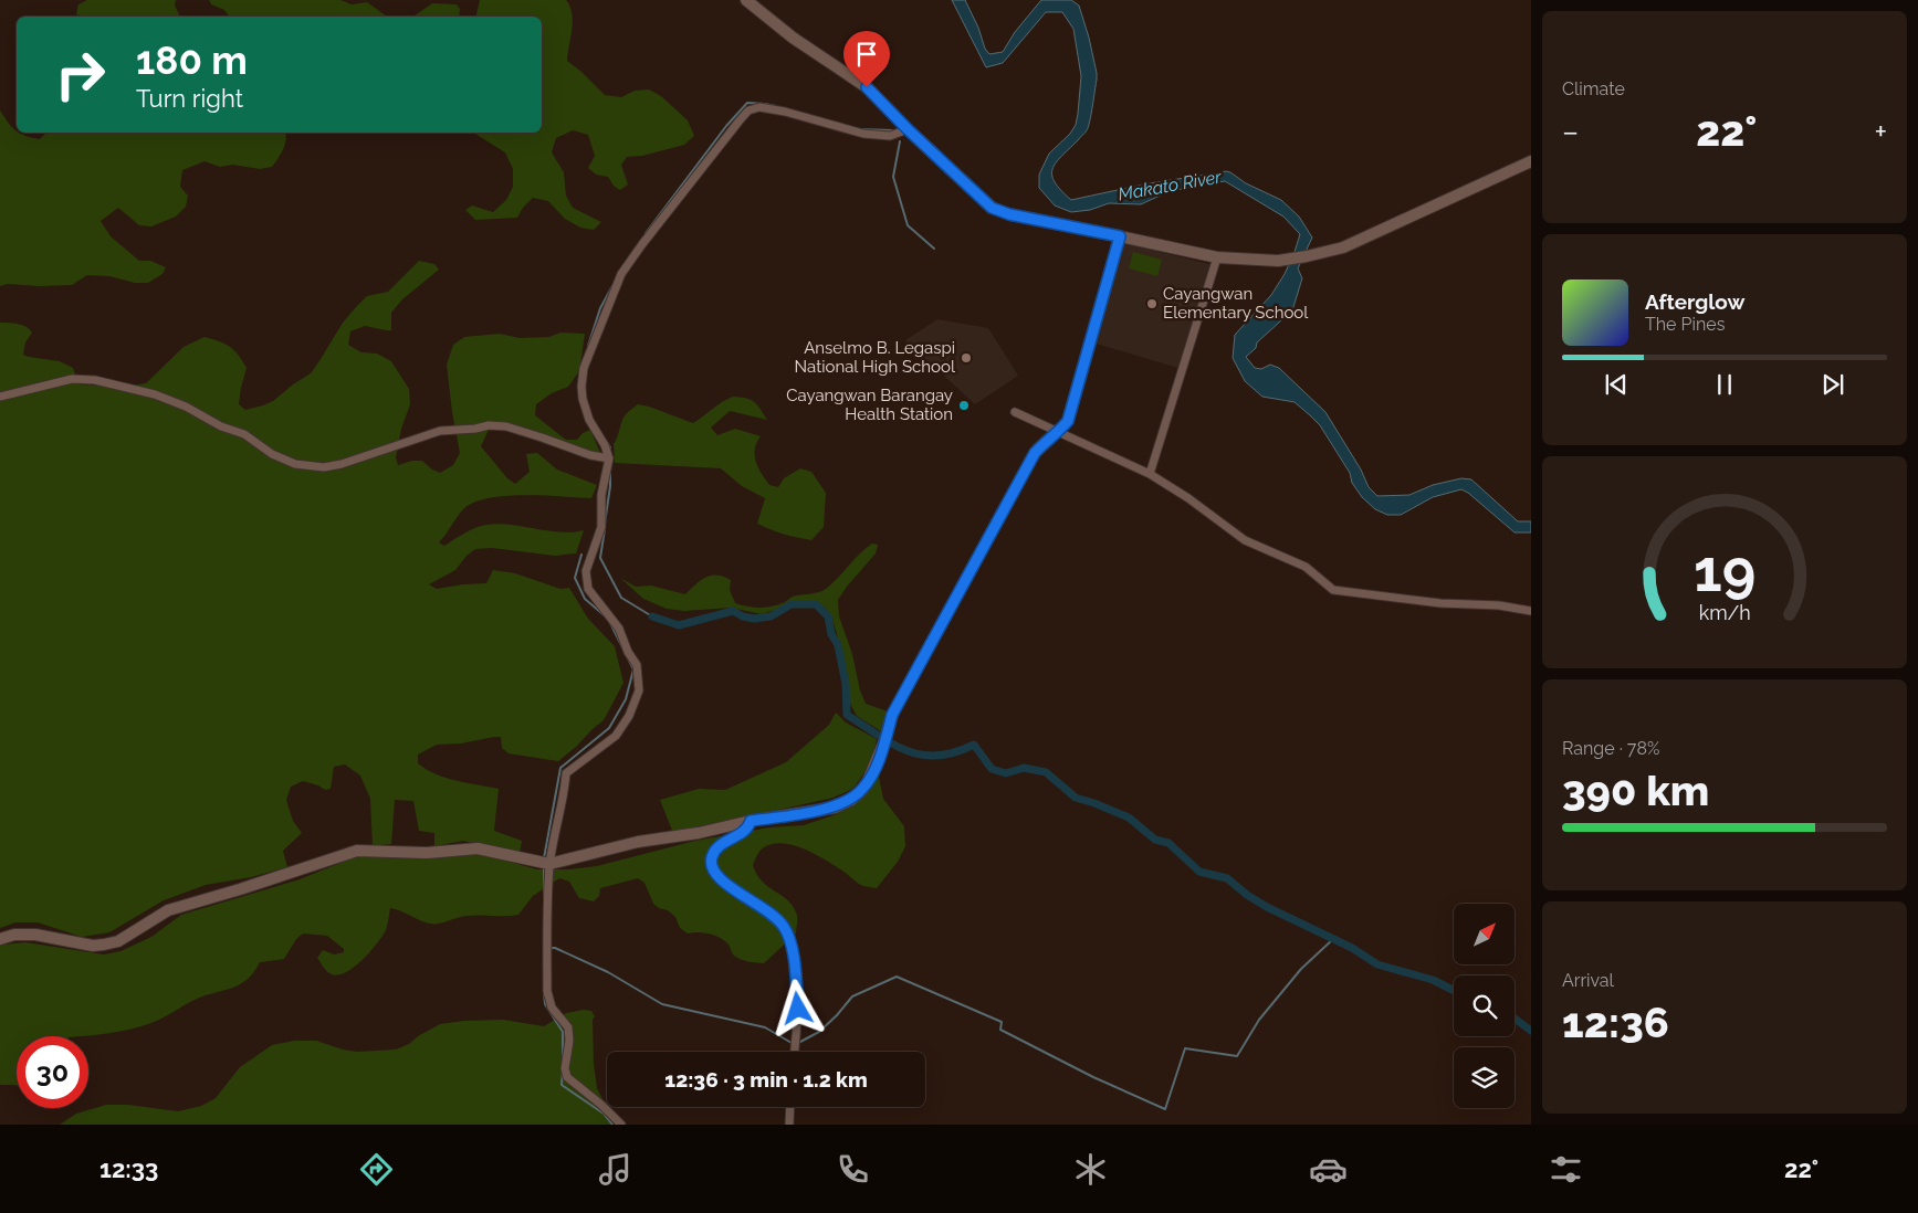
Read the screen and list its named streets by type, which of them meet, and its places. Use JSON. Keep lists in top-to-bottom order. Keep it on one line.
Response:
{"water":["Makato River"],"places":["Cayangwan Elementary School","Anselmo B. Legaspi National High School","Cayangwan Barangay Health Station"],"north":"top right","page":{"tile":["Climate",["Range · 78%","390 km"],["Arrival","12:36"]],"turn":["180 m","Turn right"],"heat":["−","22°","+"],"song":["Afterglow","The Pines"],"limit":"30","trip":"12:36 · 3 min · 1.2 km","tabs":["12:33","22°"],"gauge":["19","km/h"]}}
